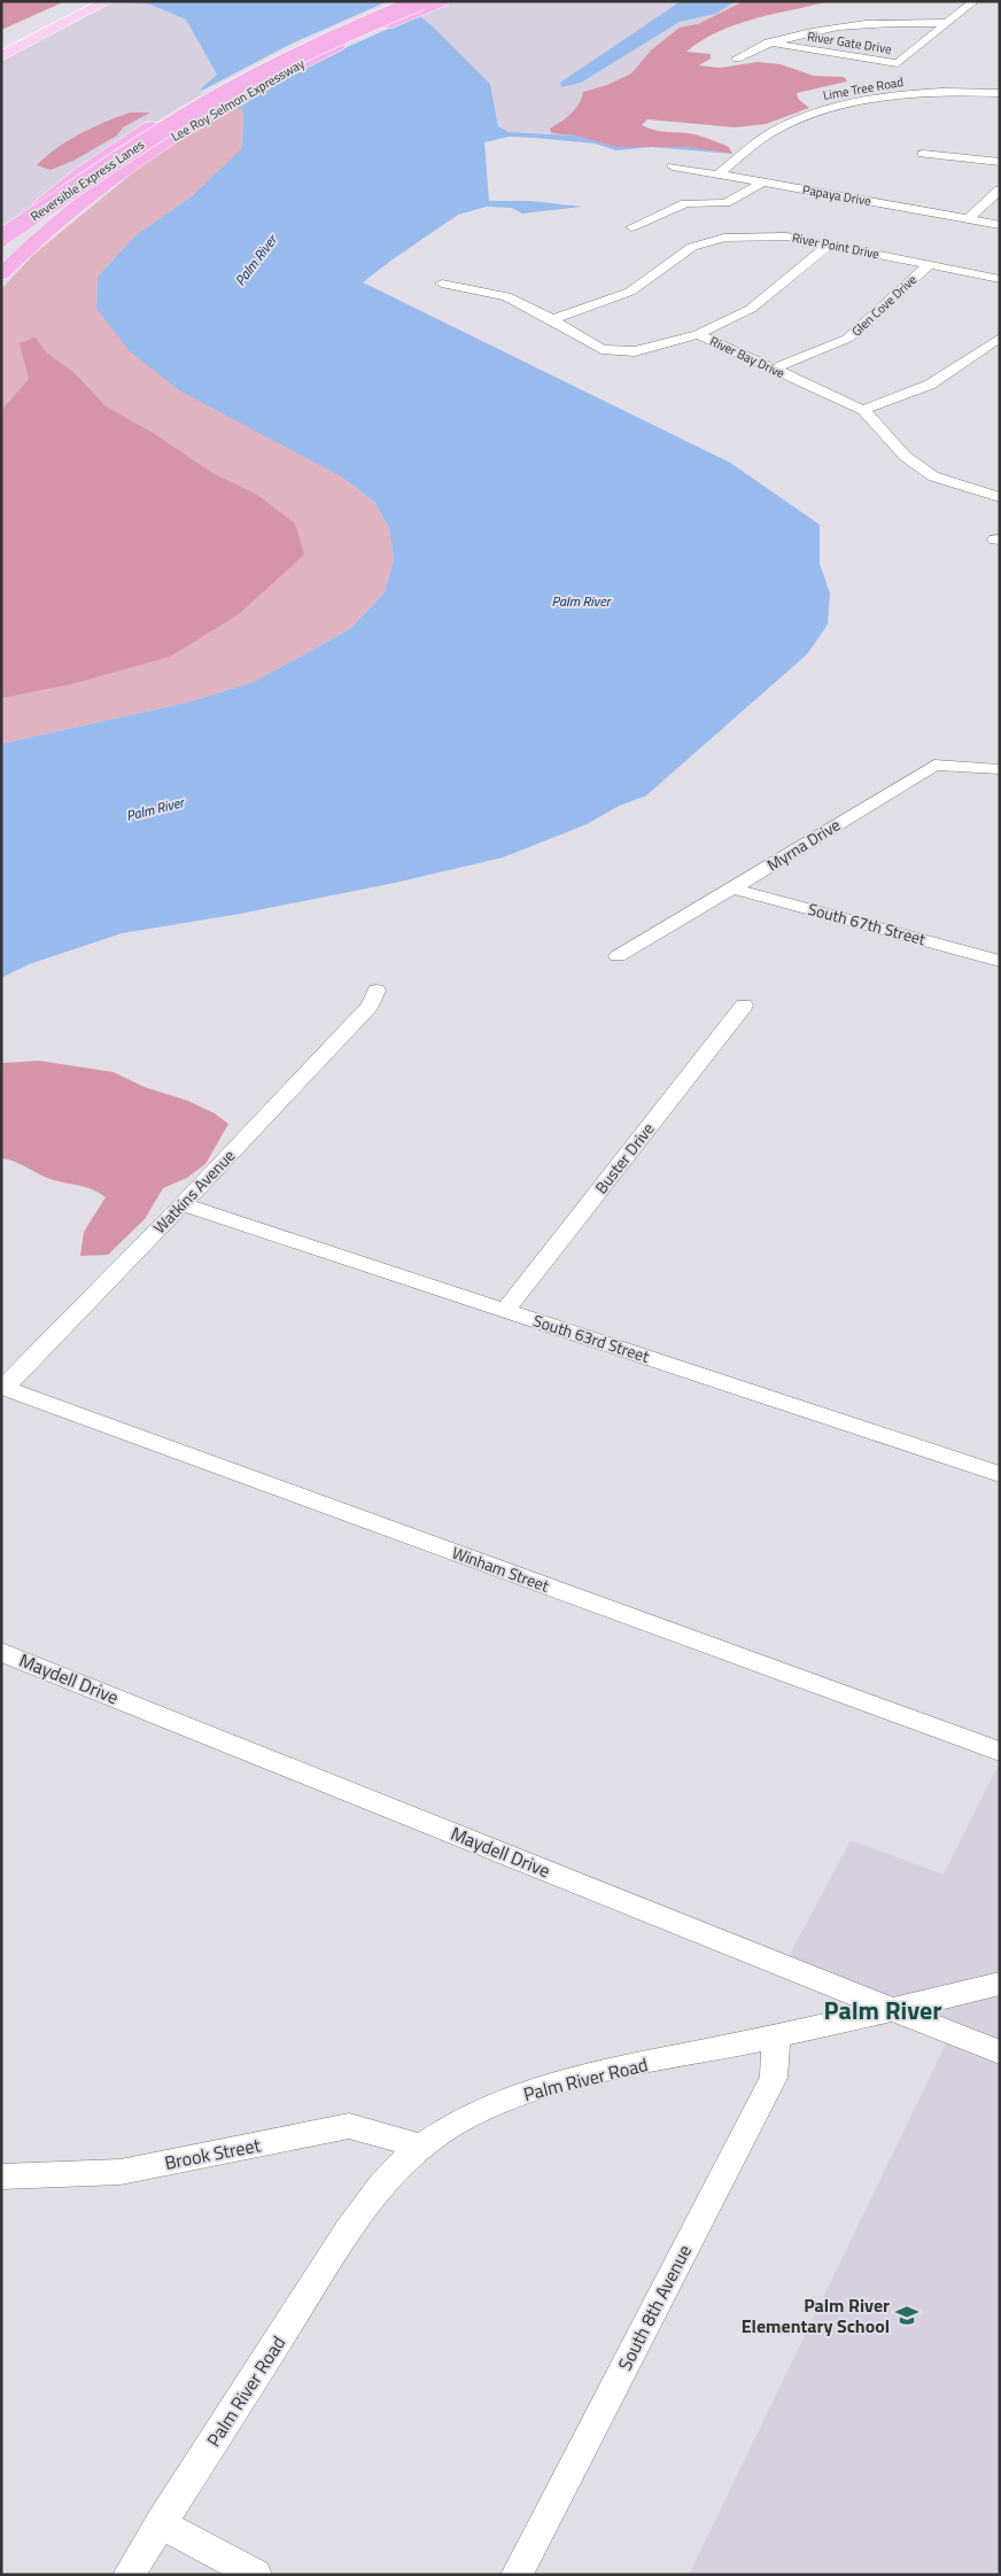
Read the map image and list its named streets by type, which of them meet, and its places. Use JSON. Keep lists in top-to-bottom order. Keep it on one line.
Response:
{"streets":{"highway":["Lee Roy Selmon Expressway","Reversible Express Lanes"],"street":["River Gate Drive","Lime Tree Road","Papaya Drive","River Point Drive","Glen Cove Drive","River Bay Drive","Myrna Drive","South 67th Street","Buster Drive","Watkins Avenue","South 63rd Street","Winham Street","Maydell Drive","Palm River Road","Brook Street","South 8th Avenue"]},"crossings":[["Lime Tree Road","Papaya Drive"],["Lee Roy Selmon Expressway","Reversible Express Lanes"],["River Point Drive","Glen Cove Drive"],["River Point Drive","River Bay Drive"],["Glen Cove Drive","River Bay Drive"],["Myrna Drive","South 67th Street"],["Buster Drive","South 63rd Street"],["Watkins Avenue","South 63rd Street"],["Watkins Avenue","Winham Street"],["Maydell Drive","Palm River Road"],["Palm River Road","Brook Street"],["Palm River Road","South 8th Avenue"]],"districts":["Palm River"],"water":["Palm River"],"places":{"school or university":["Palm River Elementary School"]}}
